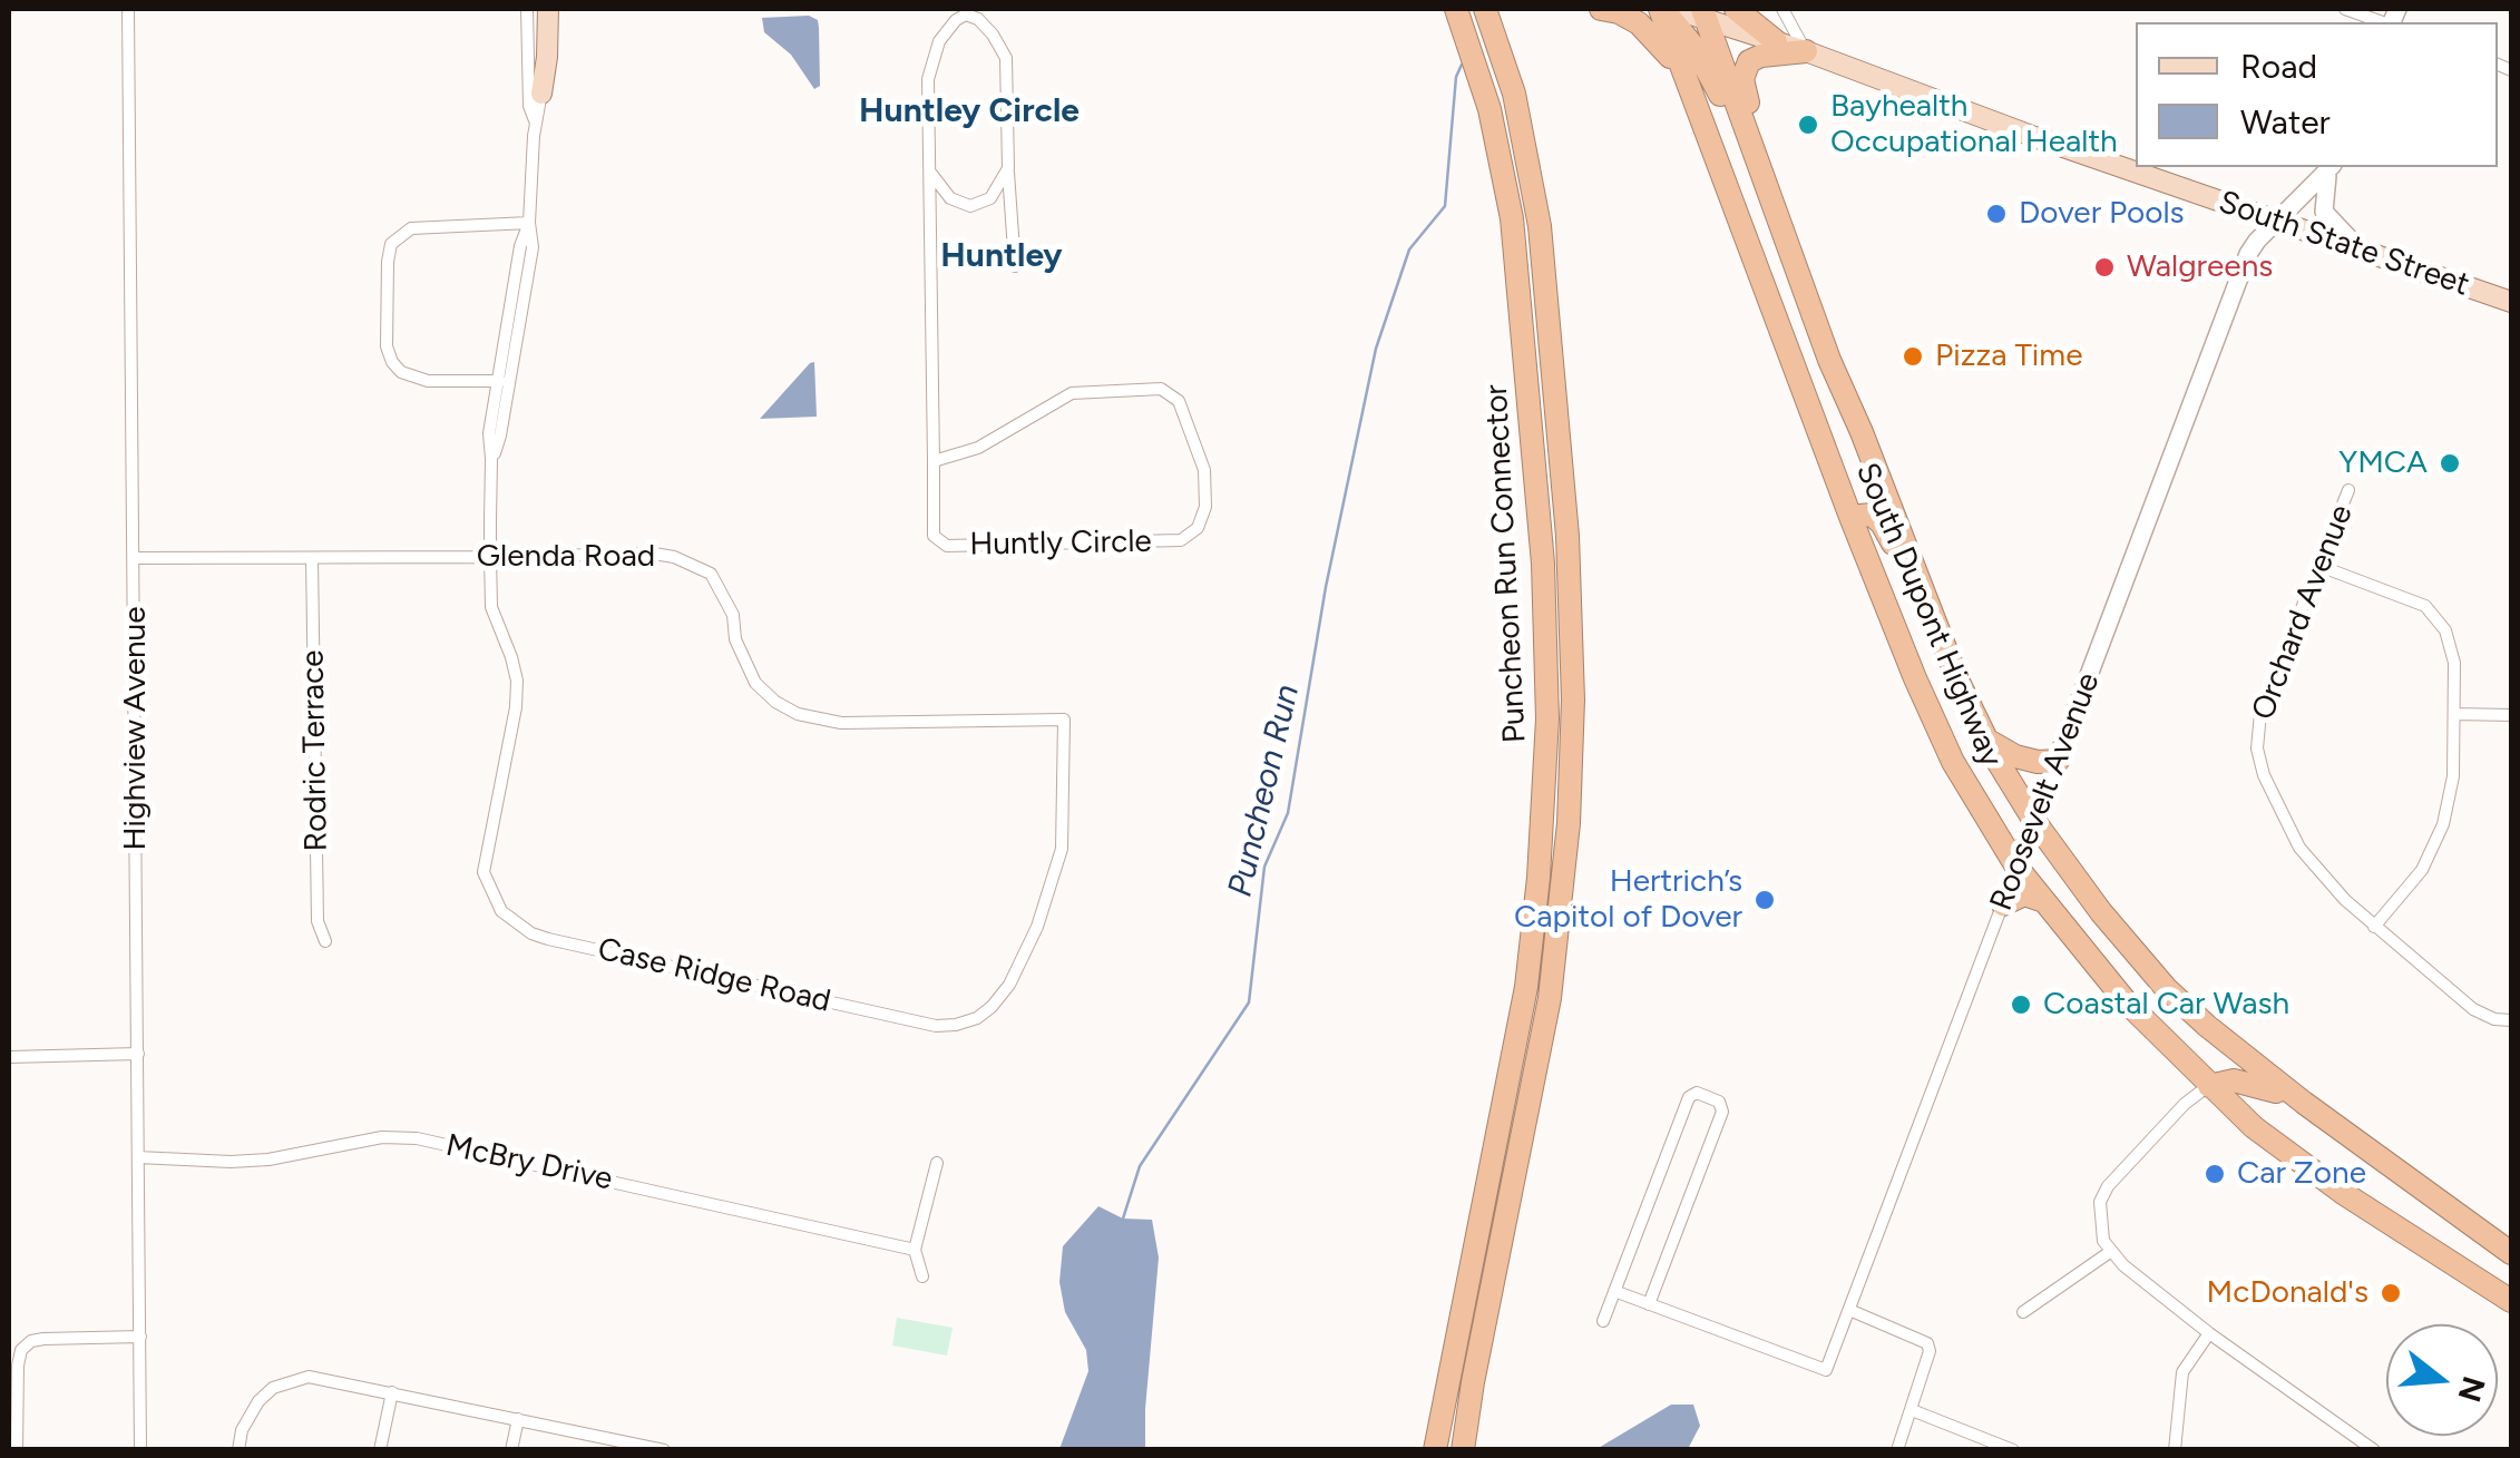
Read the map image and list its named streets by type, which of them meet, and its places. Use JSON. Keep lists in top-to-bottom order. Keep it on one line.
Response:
{"streets":{"highway":["Puncheon Run Connector","South Dupont Highway"],"main road":["South State Street"],"street":["Huntly Circle","Glenda Road","Orchard Avenue","Highview Avenue","Rodric Terrace","Roosevelt Avenue","Case Ridge Road","McBry Drive"]},"crossings":[["South State Street","South Dupont Highway"],["South State Street","Roosevelt Avenue"],["Glenda Road","Highview Avenue"],["Glenda Road","Rodric Terrace"],["Glenda Road","Case Ridge Road"],["South Dupont Highway","Roosevelt Avenue"],["Highview Avenue","McBry Drive"]],"districts":["Huntley Circle","Huntley"],"water":["Puncheon Run"],"places":["Bayhealth Occupational Health","Dover Pools","Walgreens","Pizza Time","YMCA","Hertrich’s Capitol of Dover","Coastal Car Wash","Car Zone","McDonald's"],"legend":["Road","Water"],"north":"right"}
